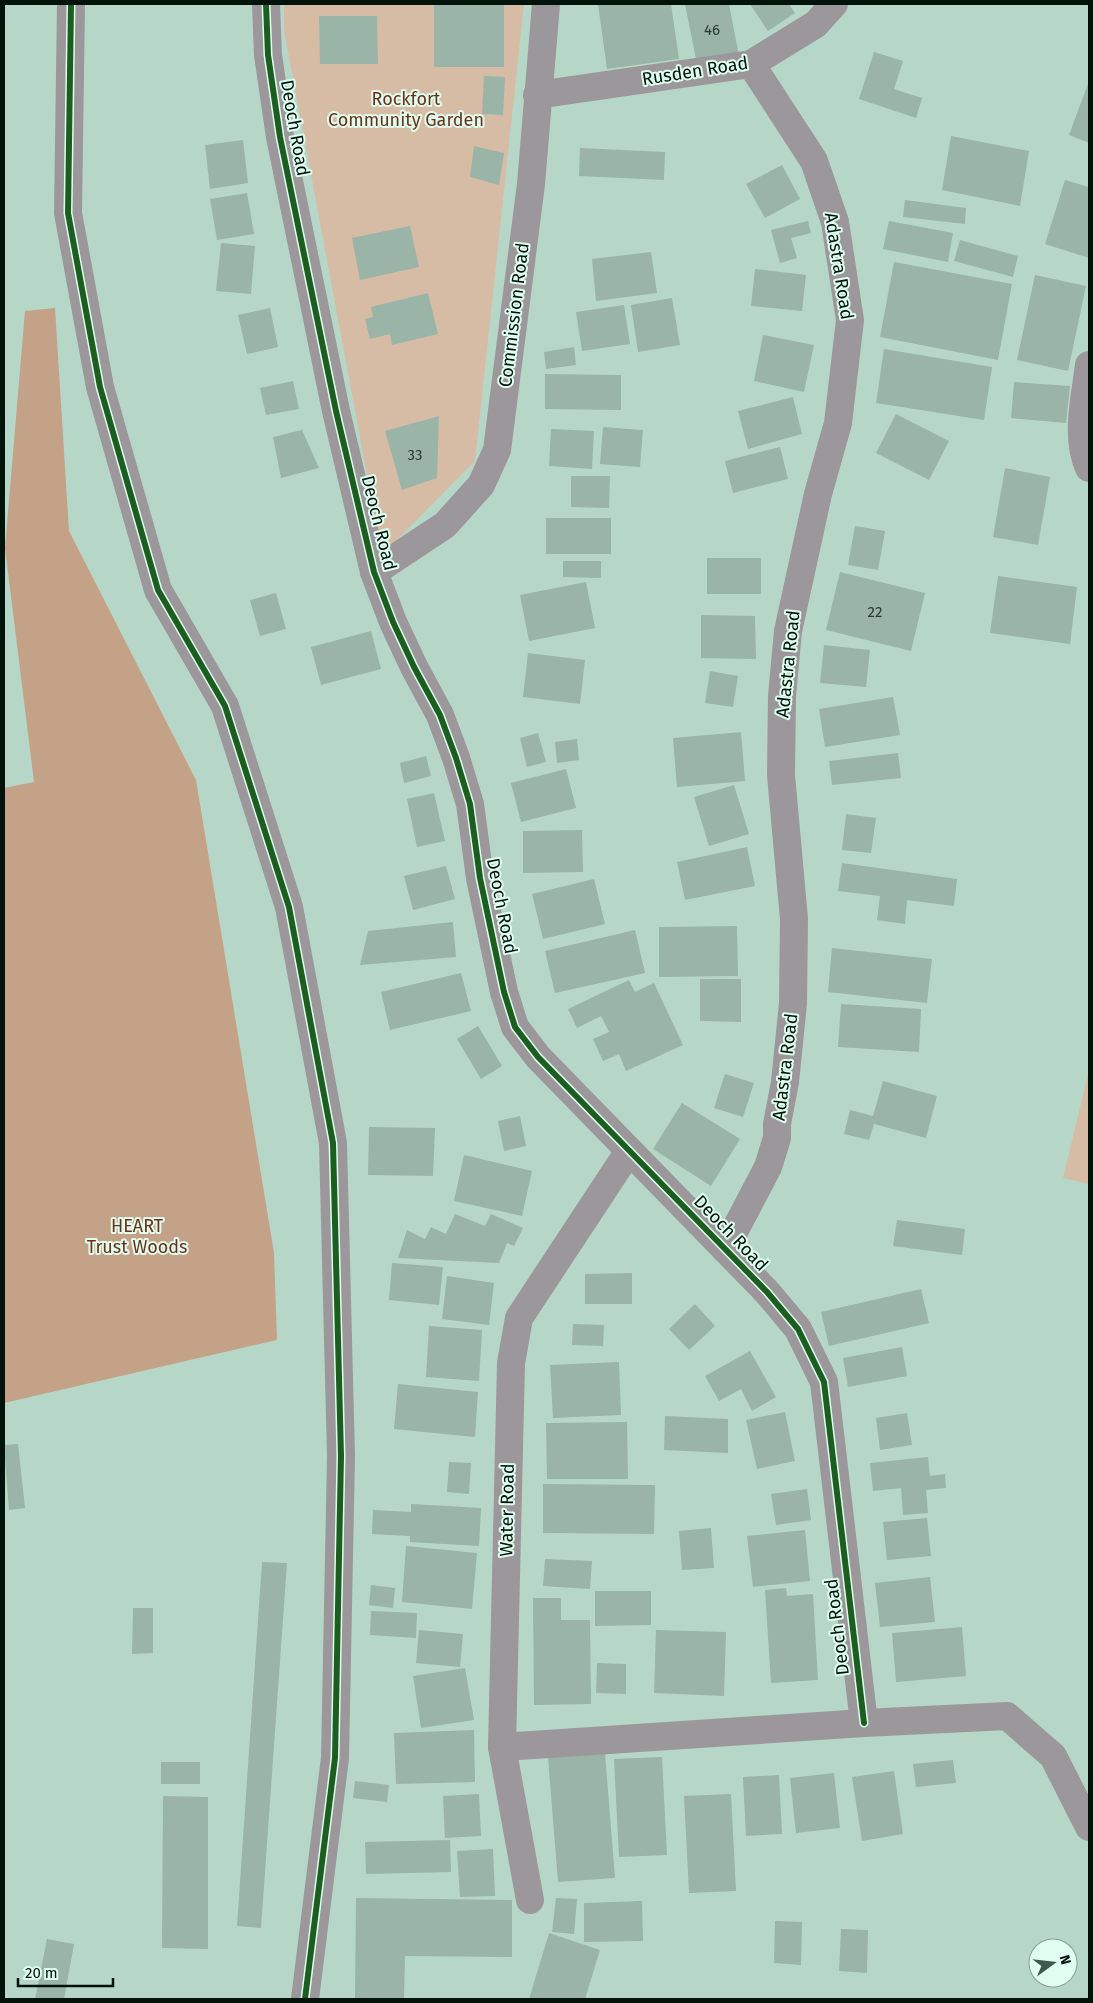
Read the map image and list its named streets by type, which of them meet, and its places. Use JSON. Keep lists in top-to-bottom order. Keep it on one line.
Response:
{"streets":{"street":["Rusden Road","Deoch Road","Adastra Road","Commission Road","Water Road"]},"crossings":[["Rusden Road","Adastra Road"],["Rusden Road","Commission Road"],["Deoch Road","Adastra Road"],["Deoch Road","Commission Road"],["Deoch Road","Water Road"]],"parks":["Rockfort Community Garden","HEART Trust Woods"],"house_numbers":["46","33","22"],"scale_bar":"20 m","north":"right"}
